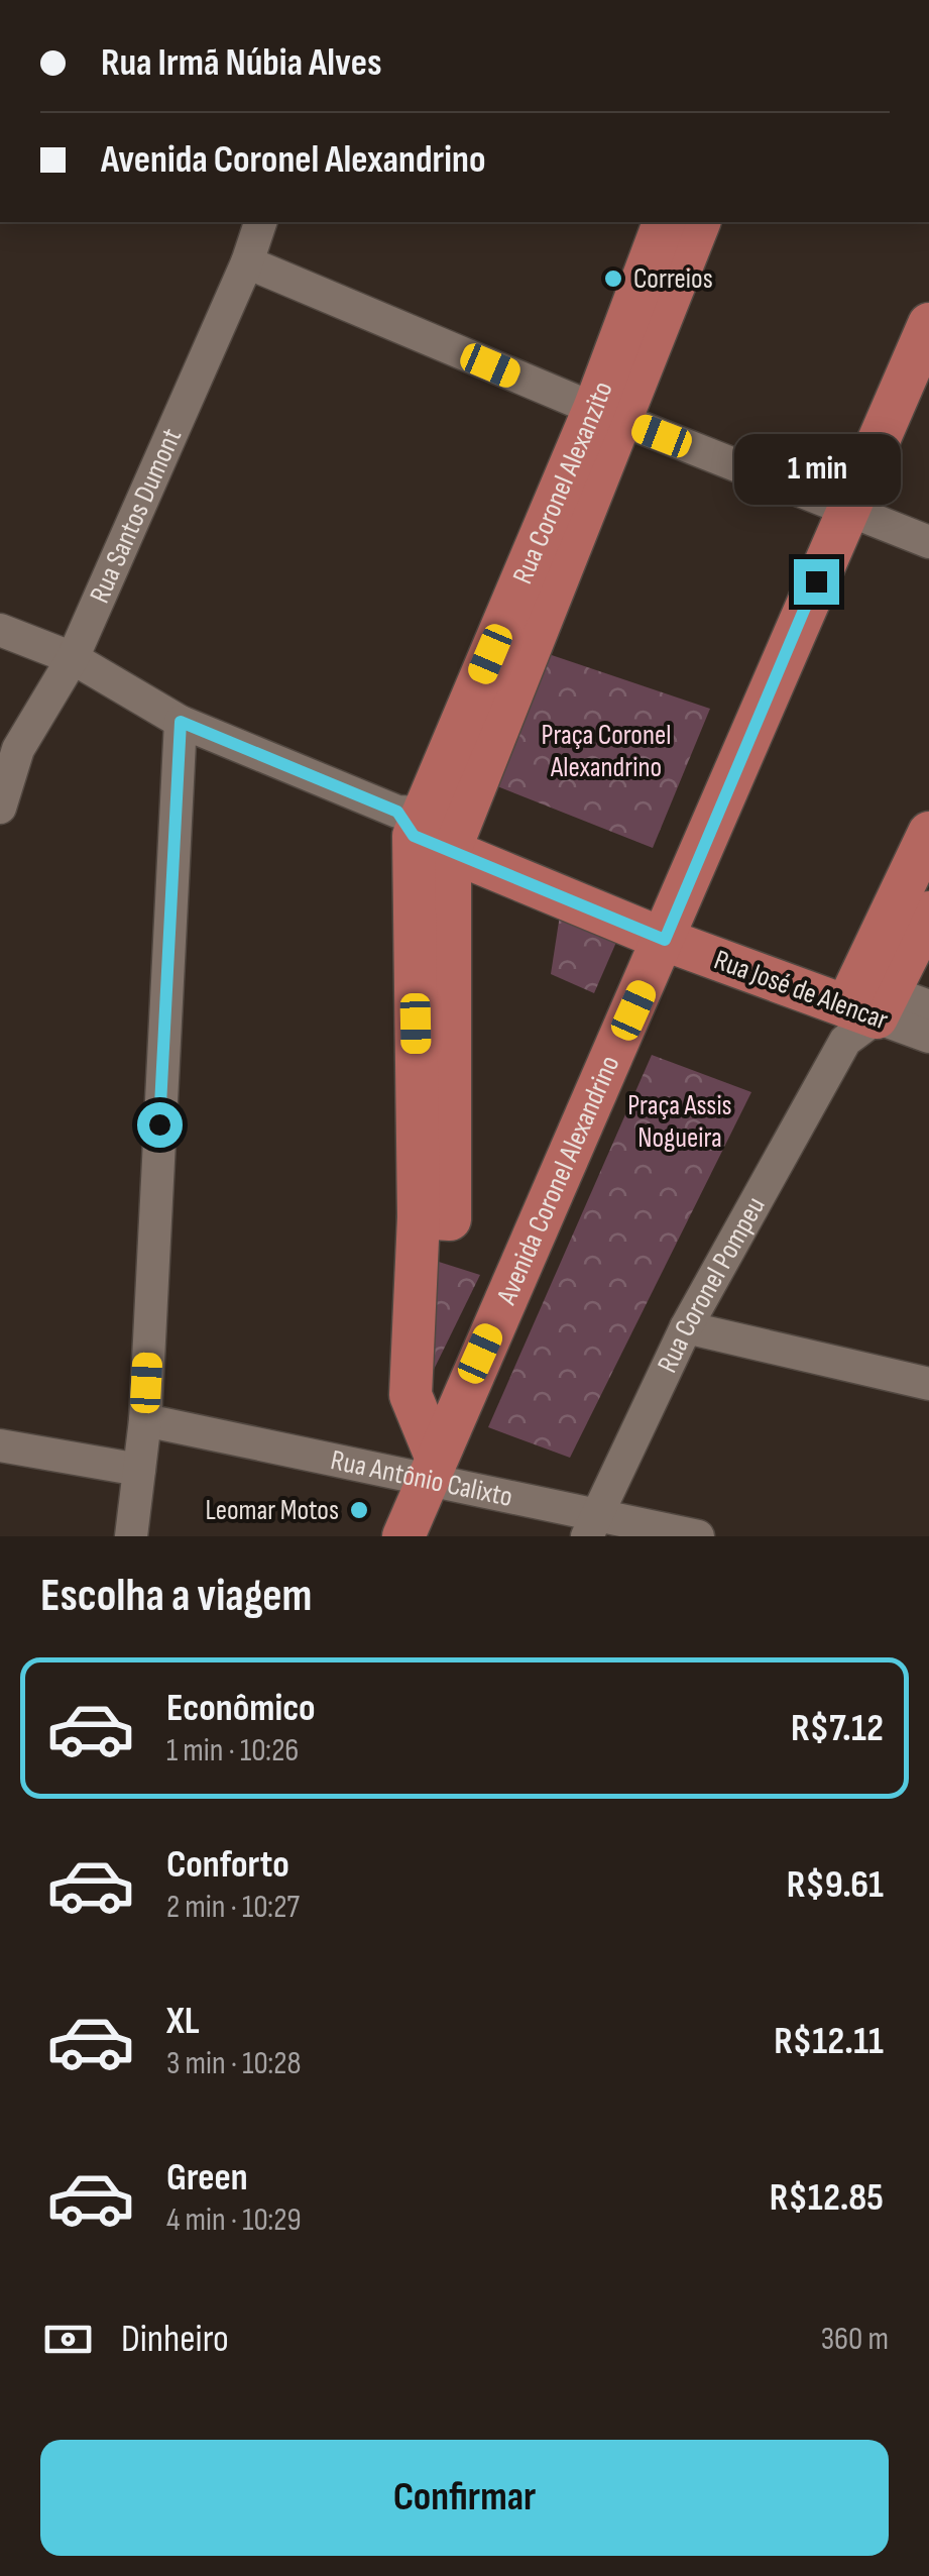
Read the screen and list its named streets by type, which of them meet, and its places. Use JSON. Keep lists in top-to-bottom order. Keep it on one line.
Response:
{"streets":{"main road":["Rua Coronel Alexanzito","Rua José de Alencar","Avenida Coronel Alexandrino"],"street":["Rua Santos Dumont","Rua Coronel Pompeu","Rua Antônio Calixto"]},"crossings":[["Rua Coronel Alexanzito","Rua José de Alencar"],["Rua Coronel Alexanzito","Avenida Coronel Alexandrino"],["Rua Coronel Alexanzito","Rua Antônio Calixto"],["Rua Santos Dumont","Rua José de Alencar"],["Rua José de Alencar","Avenida Coronel Alexandrino"],["Rua José de Alencar","Rua Coronel Pompeu"],["Avenida Coronel Alexandrino","Rua Antônio Calixto"],["Rua Coronel Pompeu","Rua Antônio Calixto"]],"parks":["Praça Coronel Alexandrino","Praça Assis Nogueira"],"places":["Correios","Leomar Motos"],"page":{"banner":["Rua Irmã Núbia Alves","Avenida Coronel Alexandrino"],"bubble":"1 min","heading":"Escolha a viagem","list":[{"name":"Econômico","note":"1 min · 10:26","value":"R$7.12"},{"name":"Conforto","note":"2 min · 10:27","value":"R$9.61"},{"name":"XL","note":"3 min · 10:28","value":"R$12.11"},{"name":"Green","note":"4 min · 10:29","value":"R$12.85"}],"pay":["Dinheiro","360 m"],"buttons":"Confirmar"}}
